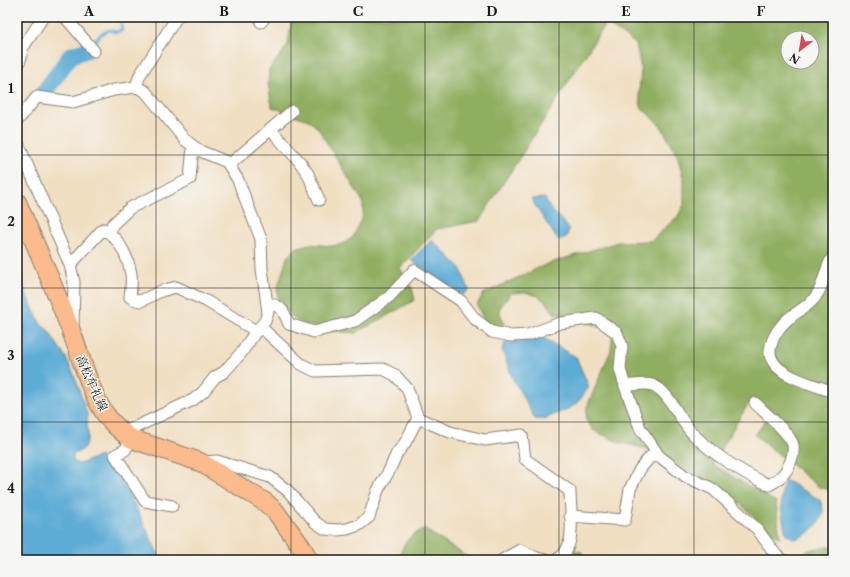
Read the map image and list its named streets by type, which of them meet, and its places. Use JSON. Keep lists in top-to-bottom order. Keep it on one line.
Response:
{"streets":{"main road":["高松牟礼線"]},"north":"bottom left","grid":{"columns":["A","B","C","D","E","F"],"rows":["1","2","3","4"]}}
